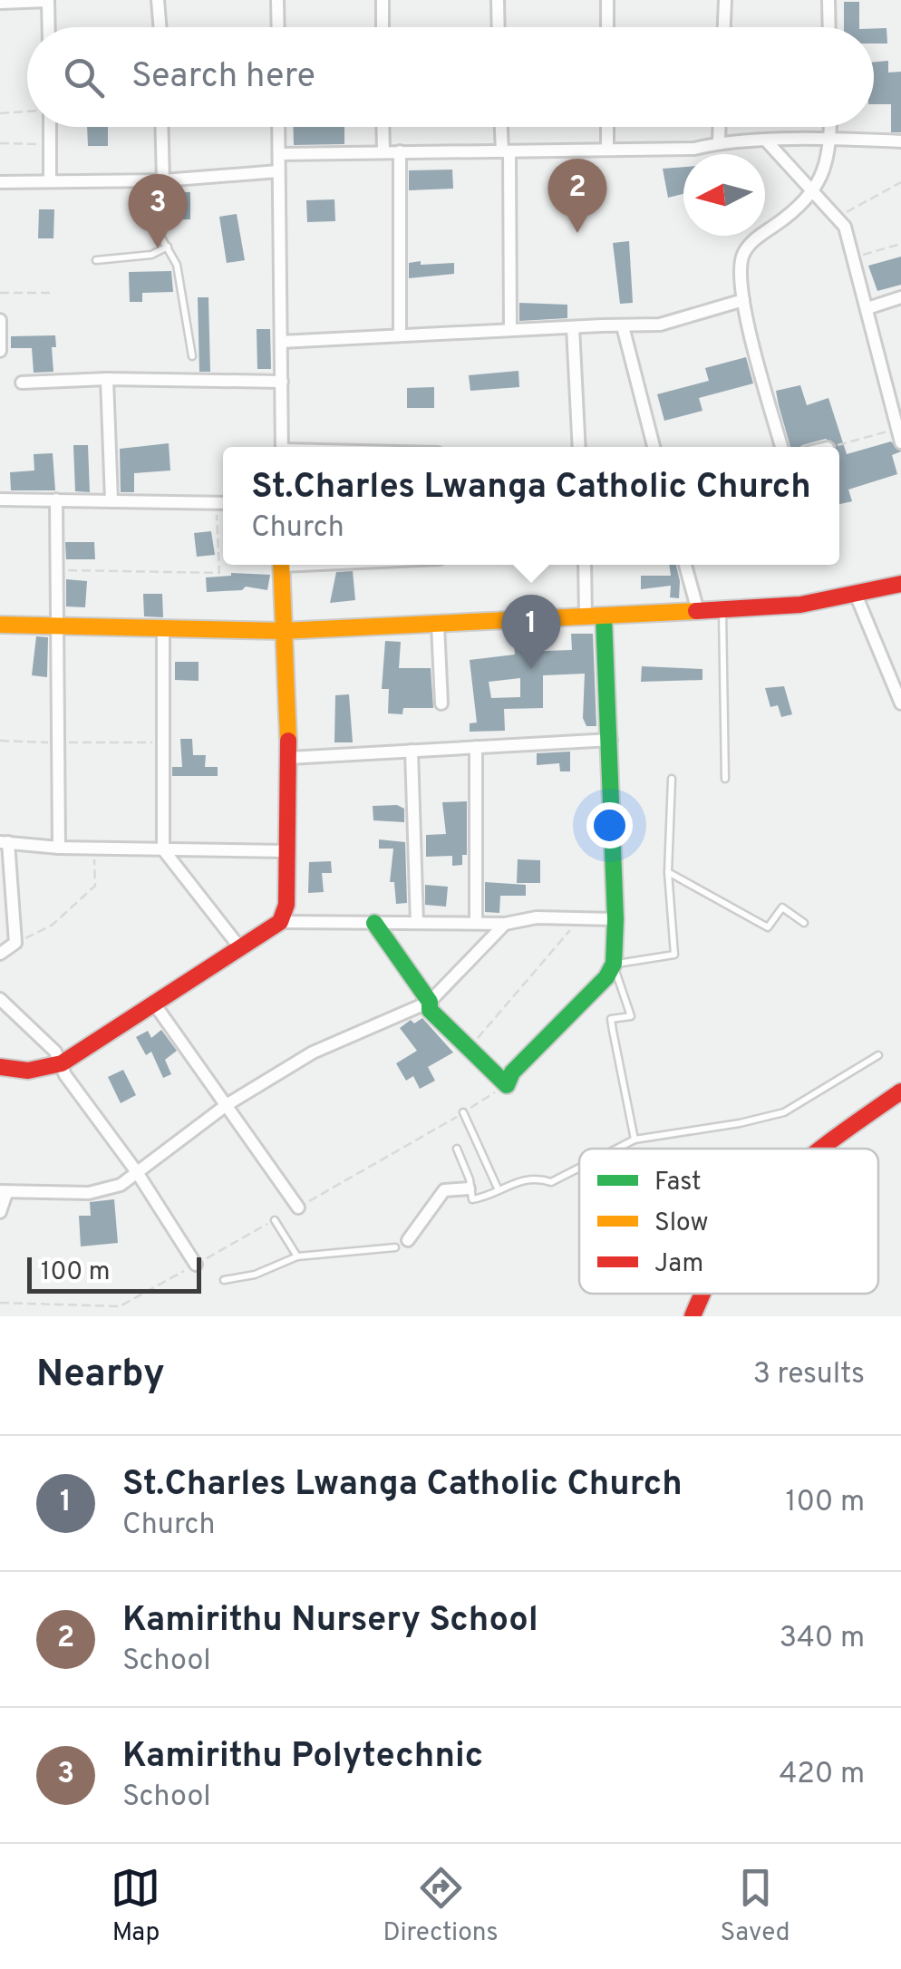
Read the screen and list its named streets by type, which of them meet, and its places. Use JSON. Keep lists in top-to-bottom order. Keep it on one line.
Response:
{"legend":["Fast","Slow","Jam"],"scale_bar":"100 m","north":"left","page":{"search":"Search here","pins":["2","3","1"],"popup":["St.Charles Lwanga Catholic Church","Church"],"scale":"100 m","heading":["Nearby","3 results"],"list":[{"mark":"1","name":"St.Charles Lwanga Catholic Church","note":"Church","value":"100 m"},{"mark":"2","name":"Kamirithu Nursery School","note":"School","value":"340 m"},{"mark":"3","name":"Kamirithu Polytechnic","note":"School","value":"420 m"}],"nav":["Map","Directions","Saved"]}}
